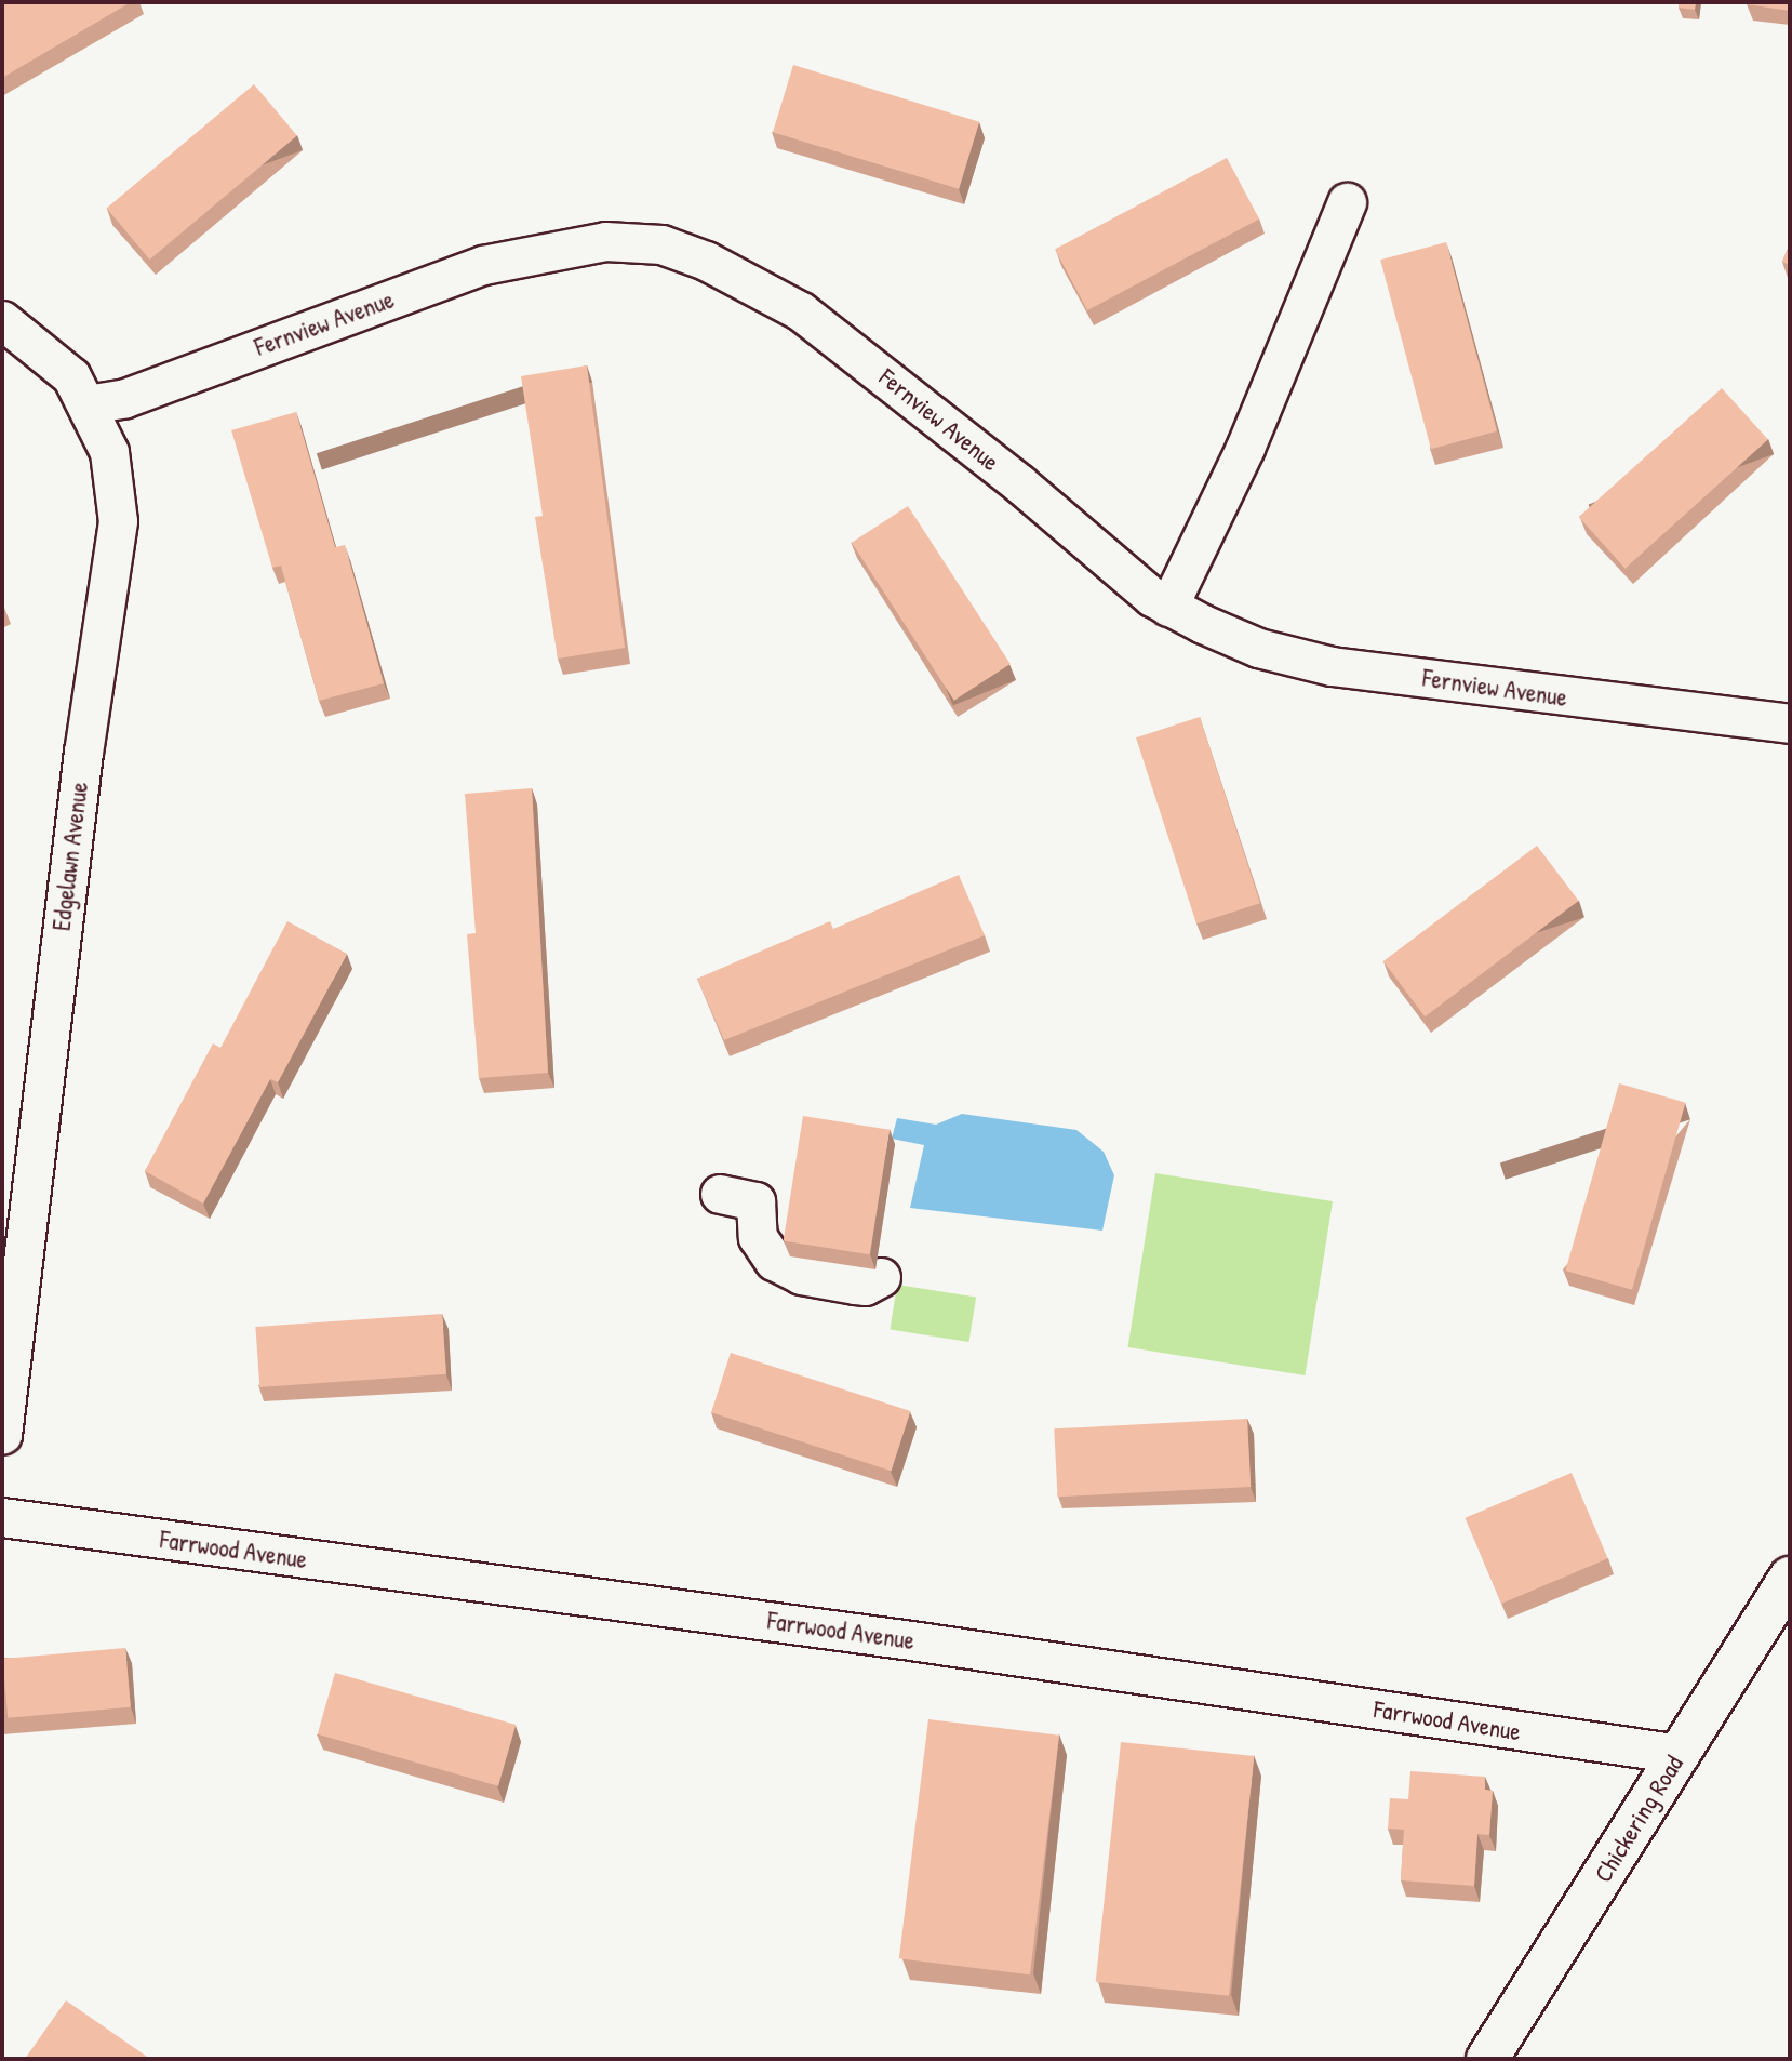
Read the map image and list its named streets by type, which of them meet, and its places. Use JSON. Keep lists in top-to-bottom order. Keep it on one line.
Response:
{"streets":{"main road":["Chickering Road"],"street":["Fernview Avenue","Edgelawn Avenue","Farrwood Avenue"]},"crossings":[["Fernview Avenue","Edgelawn Avenue"],["Farrwood Avenue","Chickering Road"]]}
